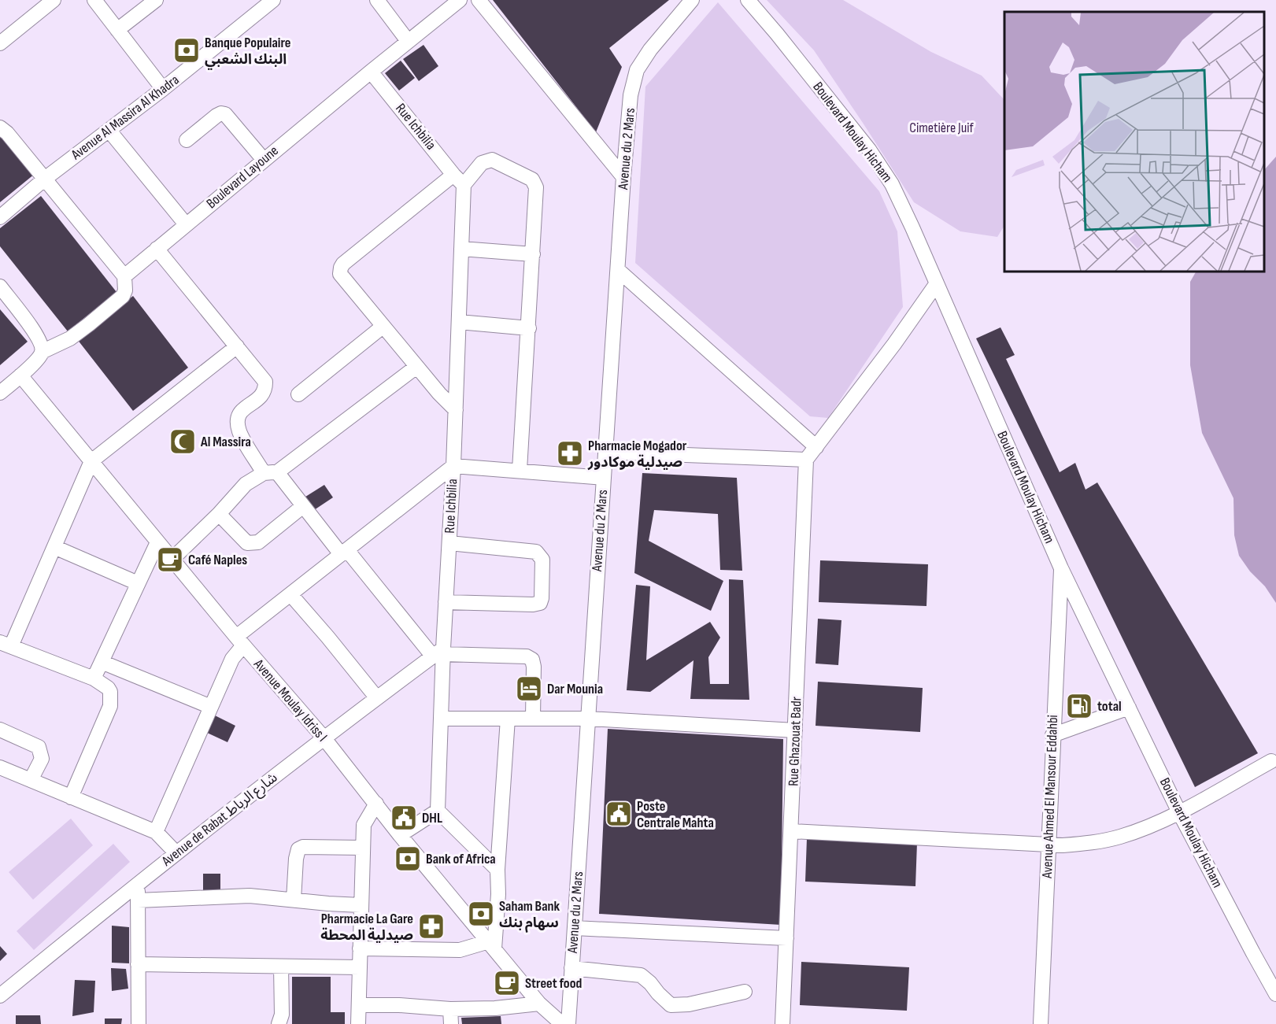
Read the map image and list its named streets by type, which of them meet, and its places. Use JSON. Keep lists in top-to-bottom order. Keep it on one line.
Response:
{"streets":{"street":["Avenue Al Massira Al Khadra","Rue Ichbilia","Boulevard Moulay Hicham","Avenue du 2 Mars","Boulevard Layoune","Avenue Moulay Idriss I","Rue Ghazouat Badr","Avenue Ahmed El Mansour Eddahbi","Avenue de Rabat شارع الرباط"]},"crossings":[["Rue Ichbilia","Boulevard Layoune"],["Rue Ichbilia","Avenue de Rabat شارع الرباط"],["Boulevard Moulay Hicham","Avenue Ahmed El Mansour Eddahbi"],["Avenue Moulay Idriss I","Avenue de Rabat شارع الرباط"]],"parks":["Cimetière Juif"],"places":{"bank":["Banque Populaire البنك الشعبي","Bank of Africa","Saham Bank سهام بنك"],"mosque":["Al Massira"],"pharmacy":["Pharmacie Mogador صيدلية موكادور","Pharmacie La Gare صيدلية المحطة"],"cafe":["Café Naples","Street food"],"hotel":["Dar Mounia"],"fuel station":["total"],"public building":["Poste Centrale Mahta","DHL"]}}
